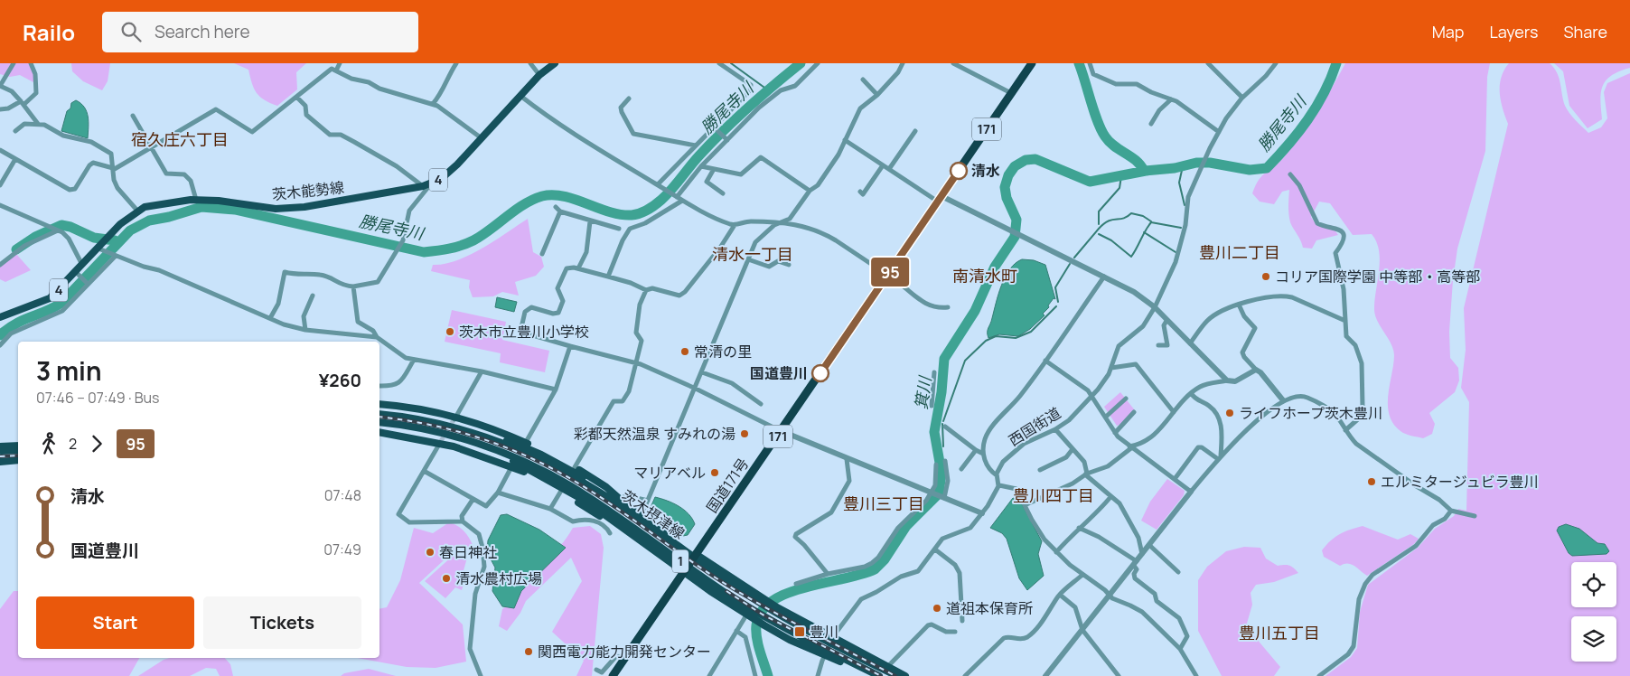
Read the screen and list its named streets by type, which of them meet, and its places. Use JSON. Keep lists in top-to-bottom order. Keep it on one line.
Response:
{"streets":{"highway":["171","国道171号"],"main road":["4","茨木能勢線","茨木摂津線","1"],"street":["西国街道"]},"crossings":[["国道171号","1"],["茨木摂津線","1"]],"districts":["宿久庄六丁目","豊川二丁目","清水一丁目","南清水町","豊川四丁目","豊川三丁目","豊川五丁目"],"water":["勝尾寺川","箕川"],"places":{"other":["清水","コリア国際学園 中等部・高等部","茨木市立豊川小学校","常清の里","国道豊川","ライフホープ茨木豊川","彩都天然温泉 すみれの湯","マリアベル","エルミタージュビラ豊川","春日神社","清水農村広場","道祖本保育所","関西電力能力開発センター"],"transit":["豊川"]},"lines":["bus line 95"],"page":{"header":"Railo","search":"Search here","nav":["Map","Layers","Share"],"on_map":"95","heading":["3 min","07:46 – 07:49 · Bus","¥260"],"legs":["2","95"],"list":[{"name":"清水","value":"07:48"},{"name":"国道豊川","value":"07:49"}],"buttons":["Start","Tickets"]}}
